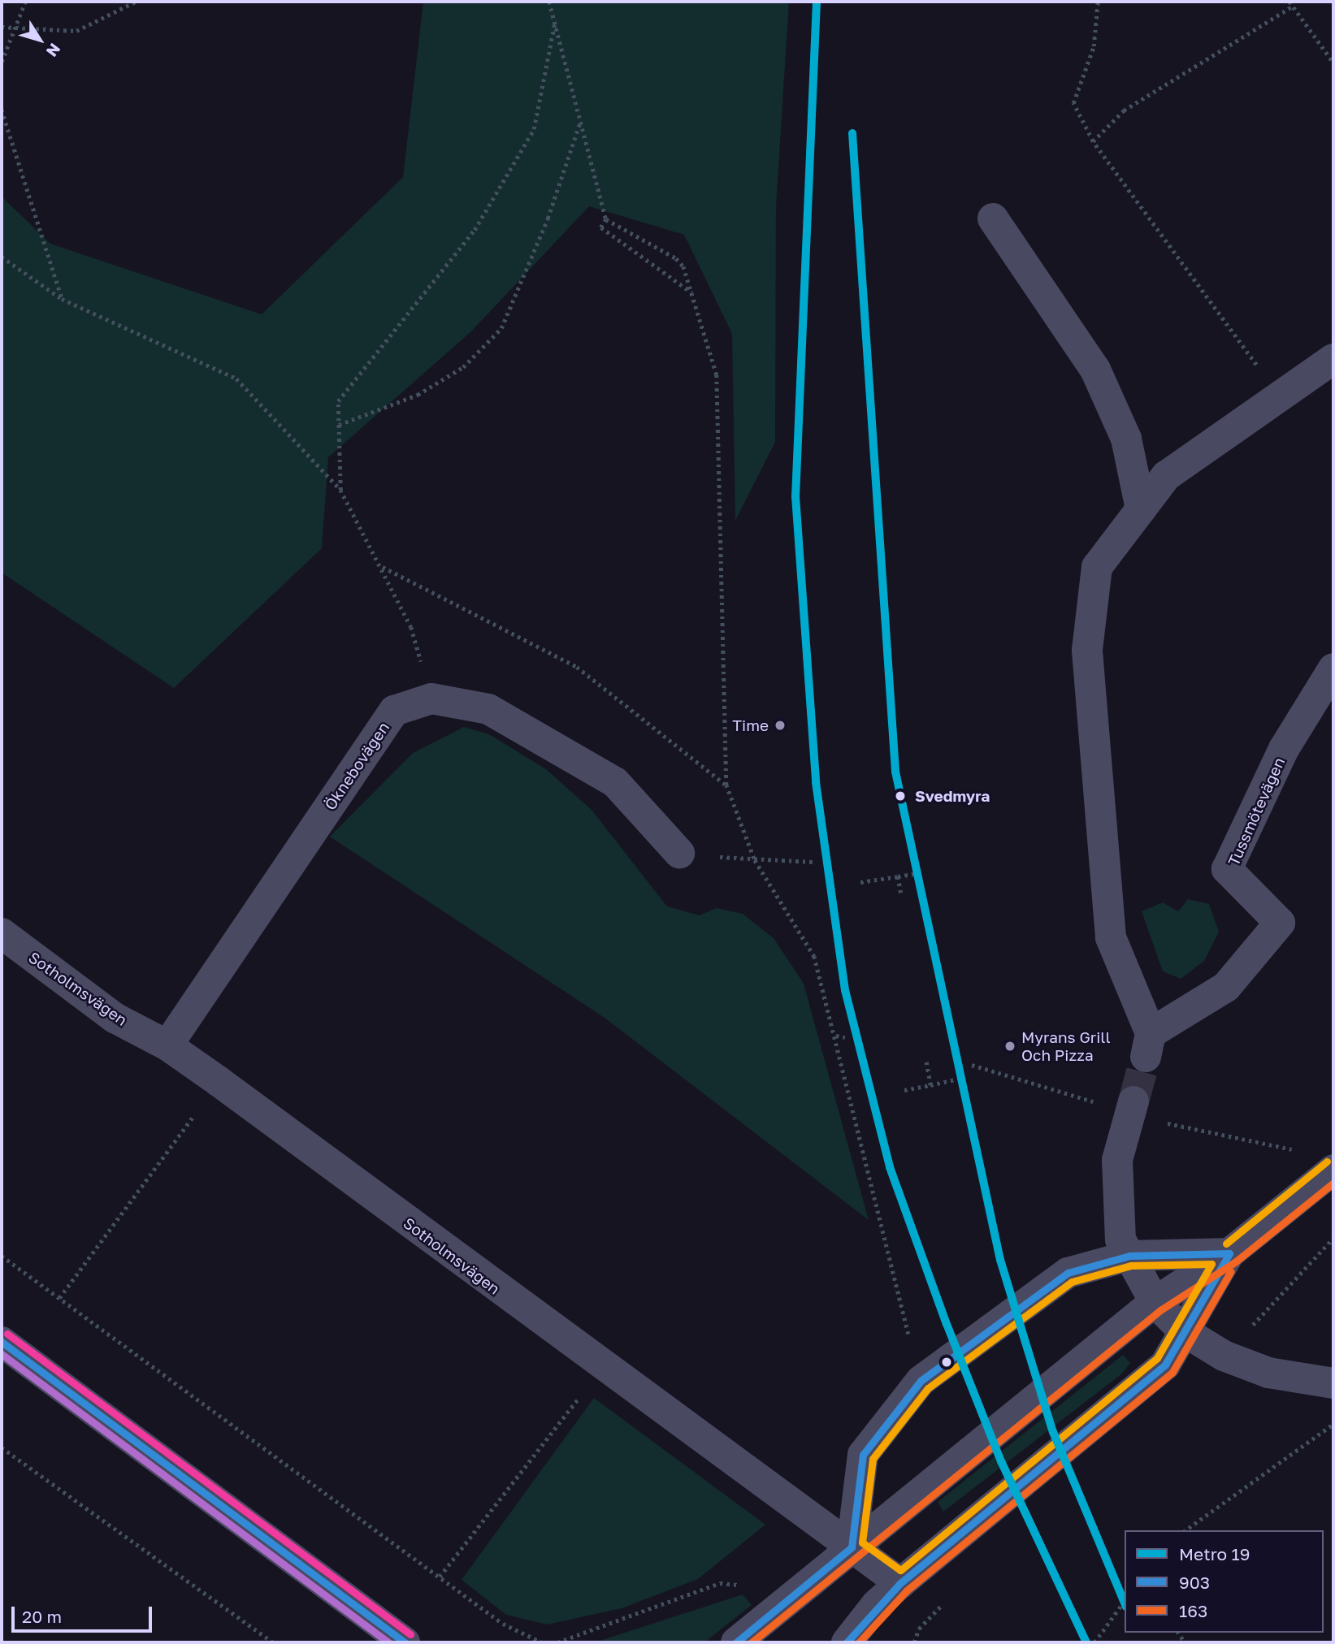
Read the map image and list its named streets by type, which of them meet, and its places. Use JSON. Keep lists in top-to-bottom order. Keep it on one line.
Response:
{"streets":{"street":["Öknebovägen","Tussmötevägen","Sotholmsvägen"]},"crossings":[["Öknebovägen","Sotholmsvägen"]],"places":["Time","Svedmyra","Myrans Grill Och Pizza"],"lines":["metro line 19","transit line 163","transit line 903"],"legend":["Metro 19","903","163"],"scale_bar":"20 m","north":"bottom right"}
